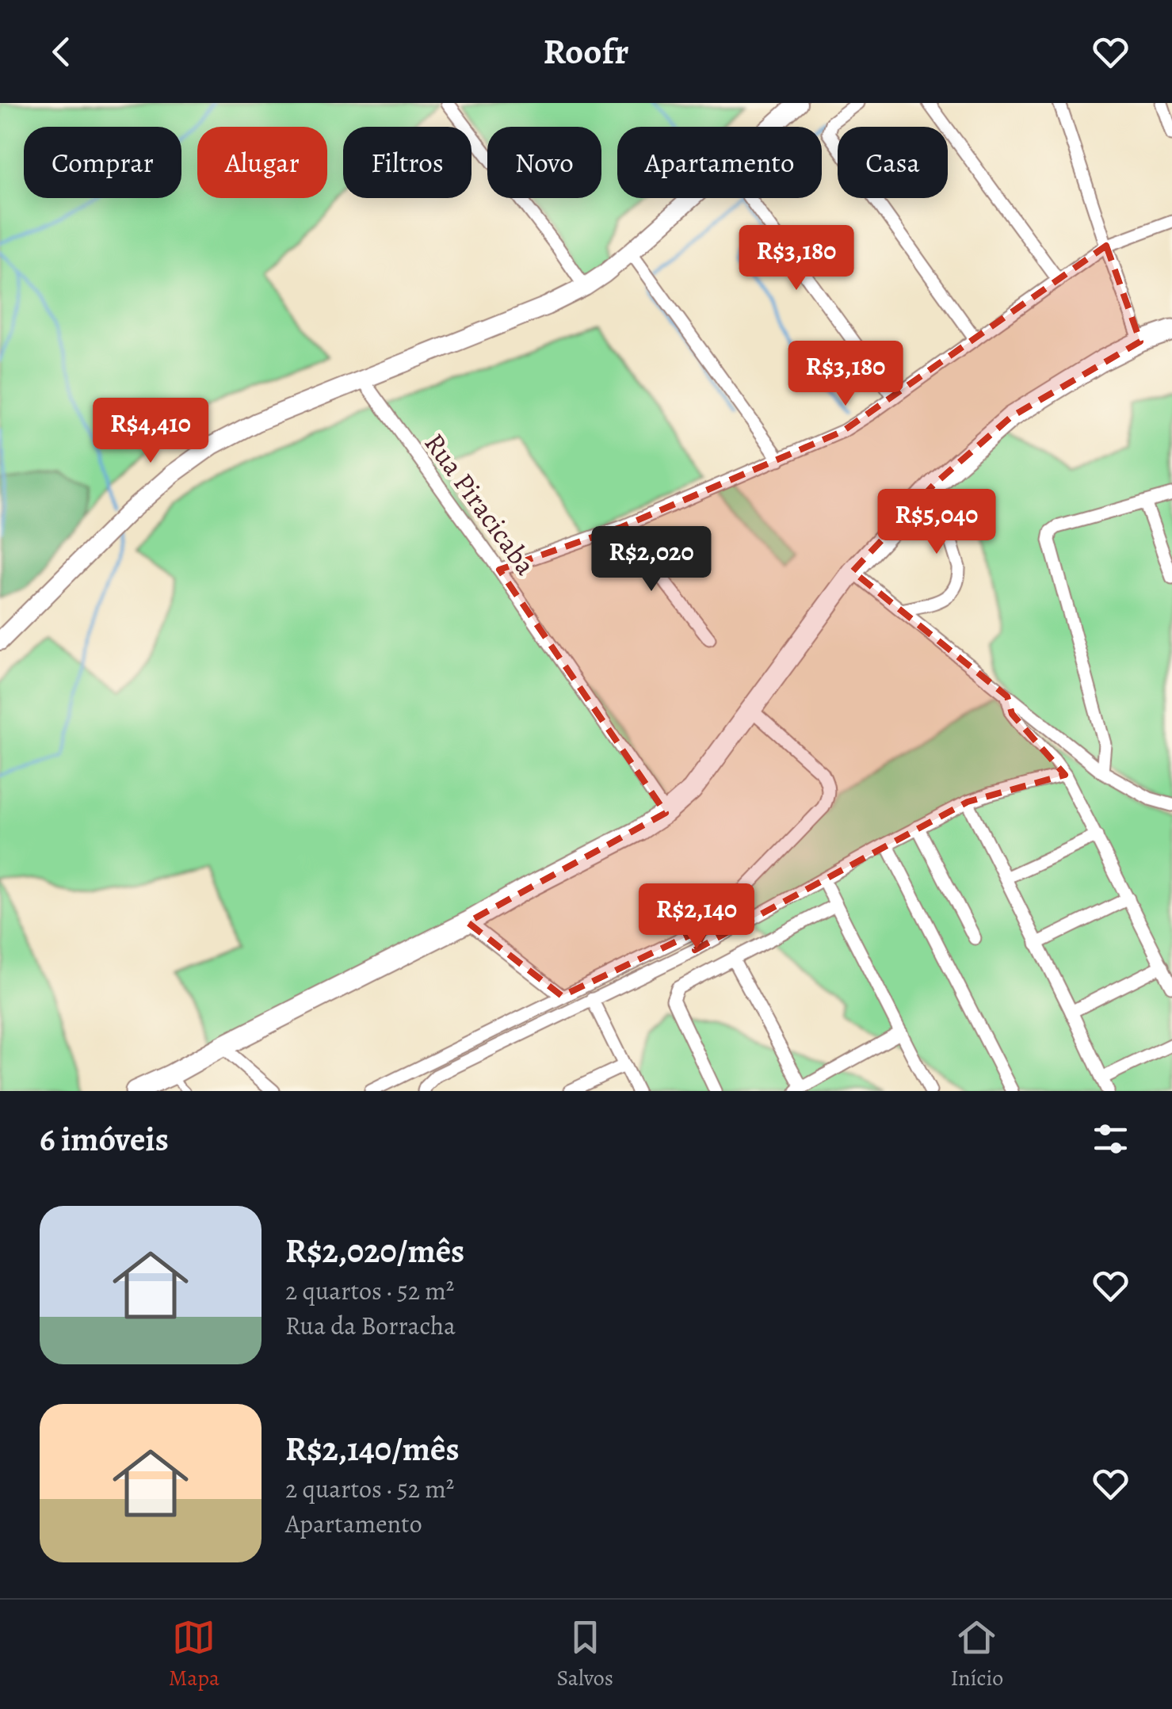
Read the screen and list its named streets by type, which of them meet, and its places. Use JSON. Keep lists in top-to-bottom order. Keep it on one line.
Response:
{"streets":{"street":["Rua Piracicaba"]},"page":{"header":"Roofr","chip":["Comprar","Alugar","Filtros","Novo","Apartamento","Casa"],"price":["R$3,180","R$3,180","R$4,410","R$5,040","R$2,020","R$2,140"],"heading":"6 imóveis","list":[{"name":"R$2,020/mês","note":"2 quartos · 52 m² · Rua da Borracha"},{"name":"R$2,140/mês","note":"2 quartos · 52 m² · Apartamento"}],"tabs":["Mapa","Salvos","Início"]}}
